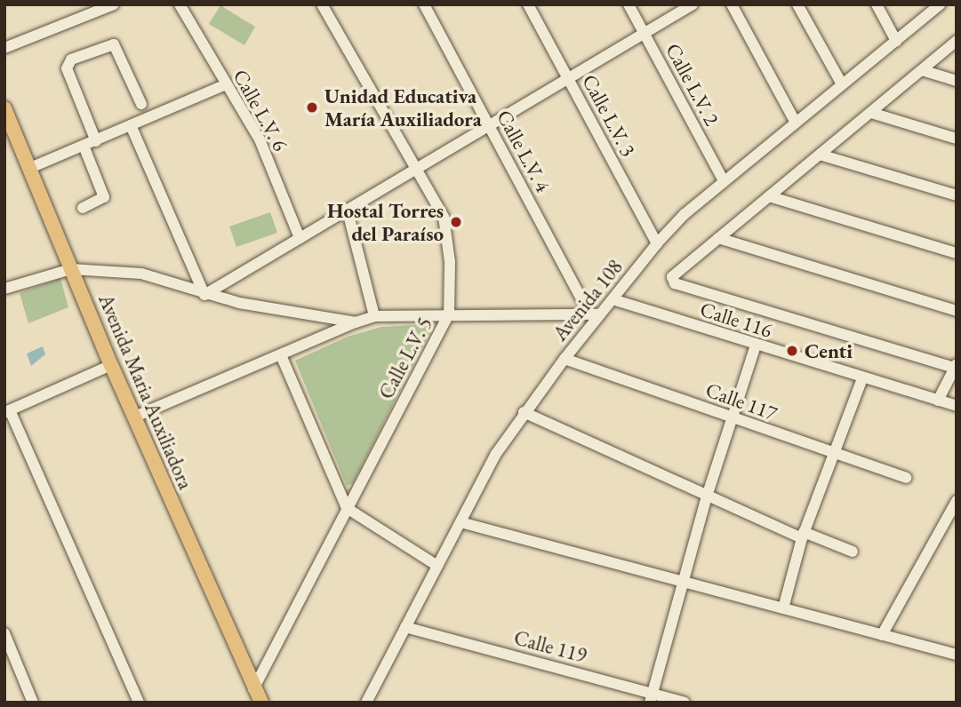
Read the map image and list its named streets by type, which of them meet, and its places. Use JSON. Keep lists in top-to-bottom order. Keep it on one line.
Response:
{"streets":{"main road":["Avenida Maria Auxiliadora"],"street":["Calle L.V. 2","Calle L.V. 6","Calle L.V. 3","Calle L.V. 4","Avenida 108","Calle 116","Calle L.V. 5","Calle 117","Calle 119"]},"crossings":[["Calle L.V. 2","Avenida 108"],["Calle L.V. 3","Avenida 108"],["Calle L.V. 4","Avenida 108"],["Avenida 108","Calle 116"],["Avenida 108","Calle 117"],["Avenida 108","Calle 119"],["Calle L.V. 5","Avenida Maria Auxiliadora"]],"places":["Unidad Educativa María Auxiliadora","Hostal Torres del Paraíso","Centi"]}
